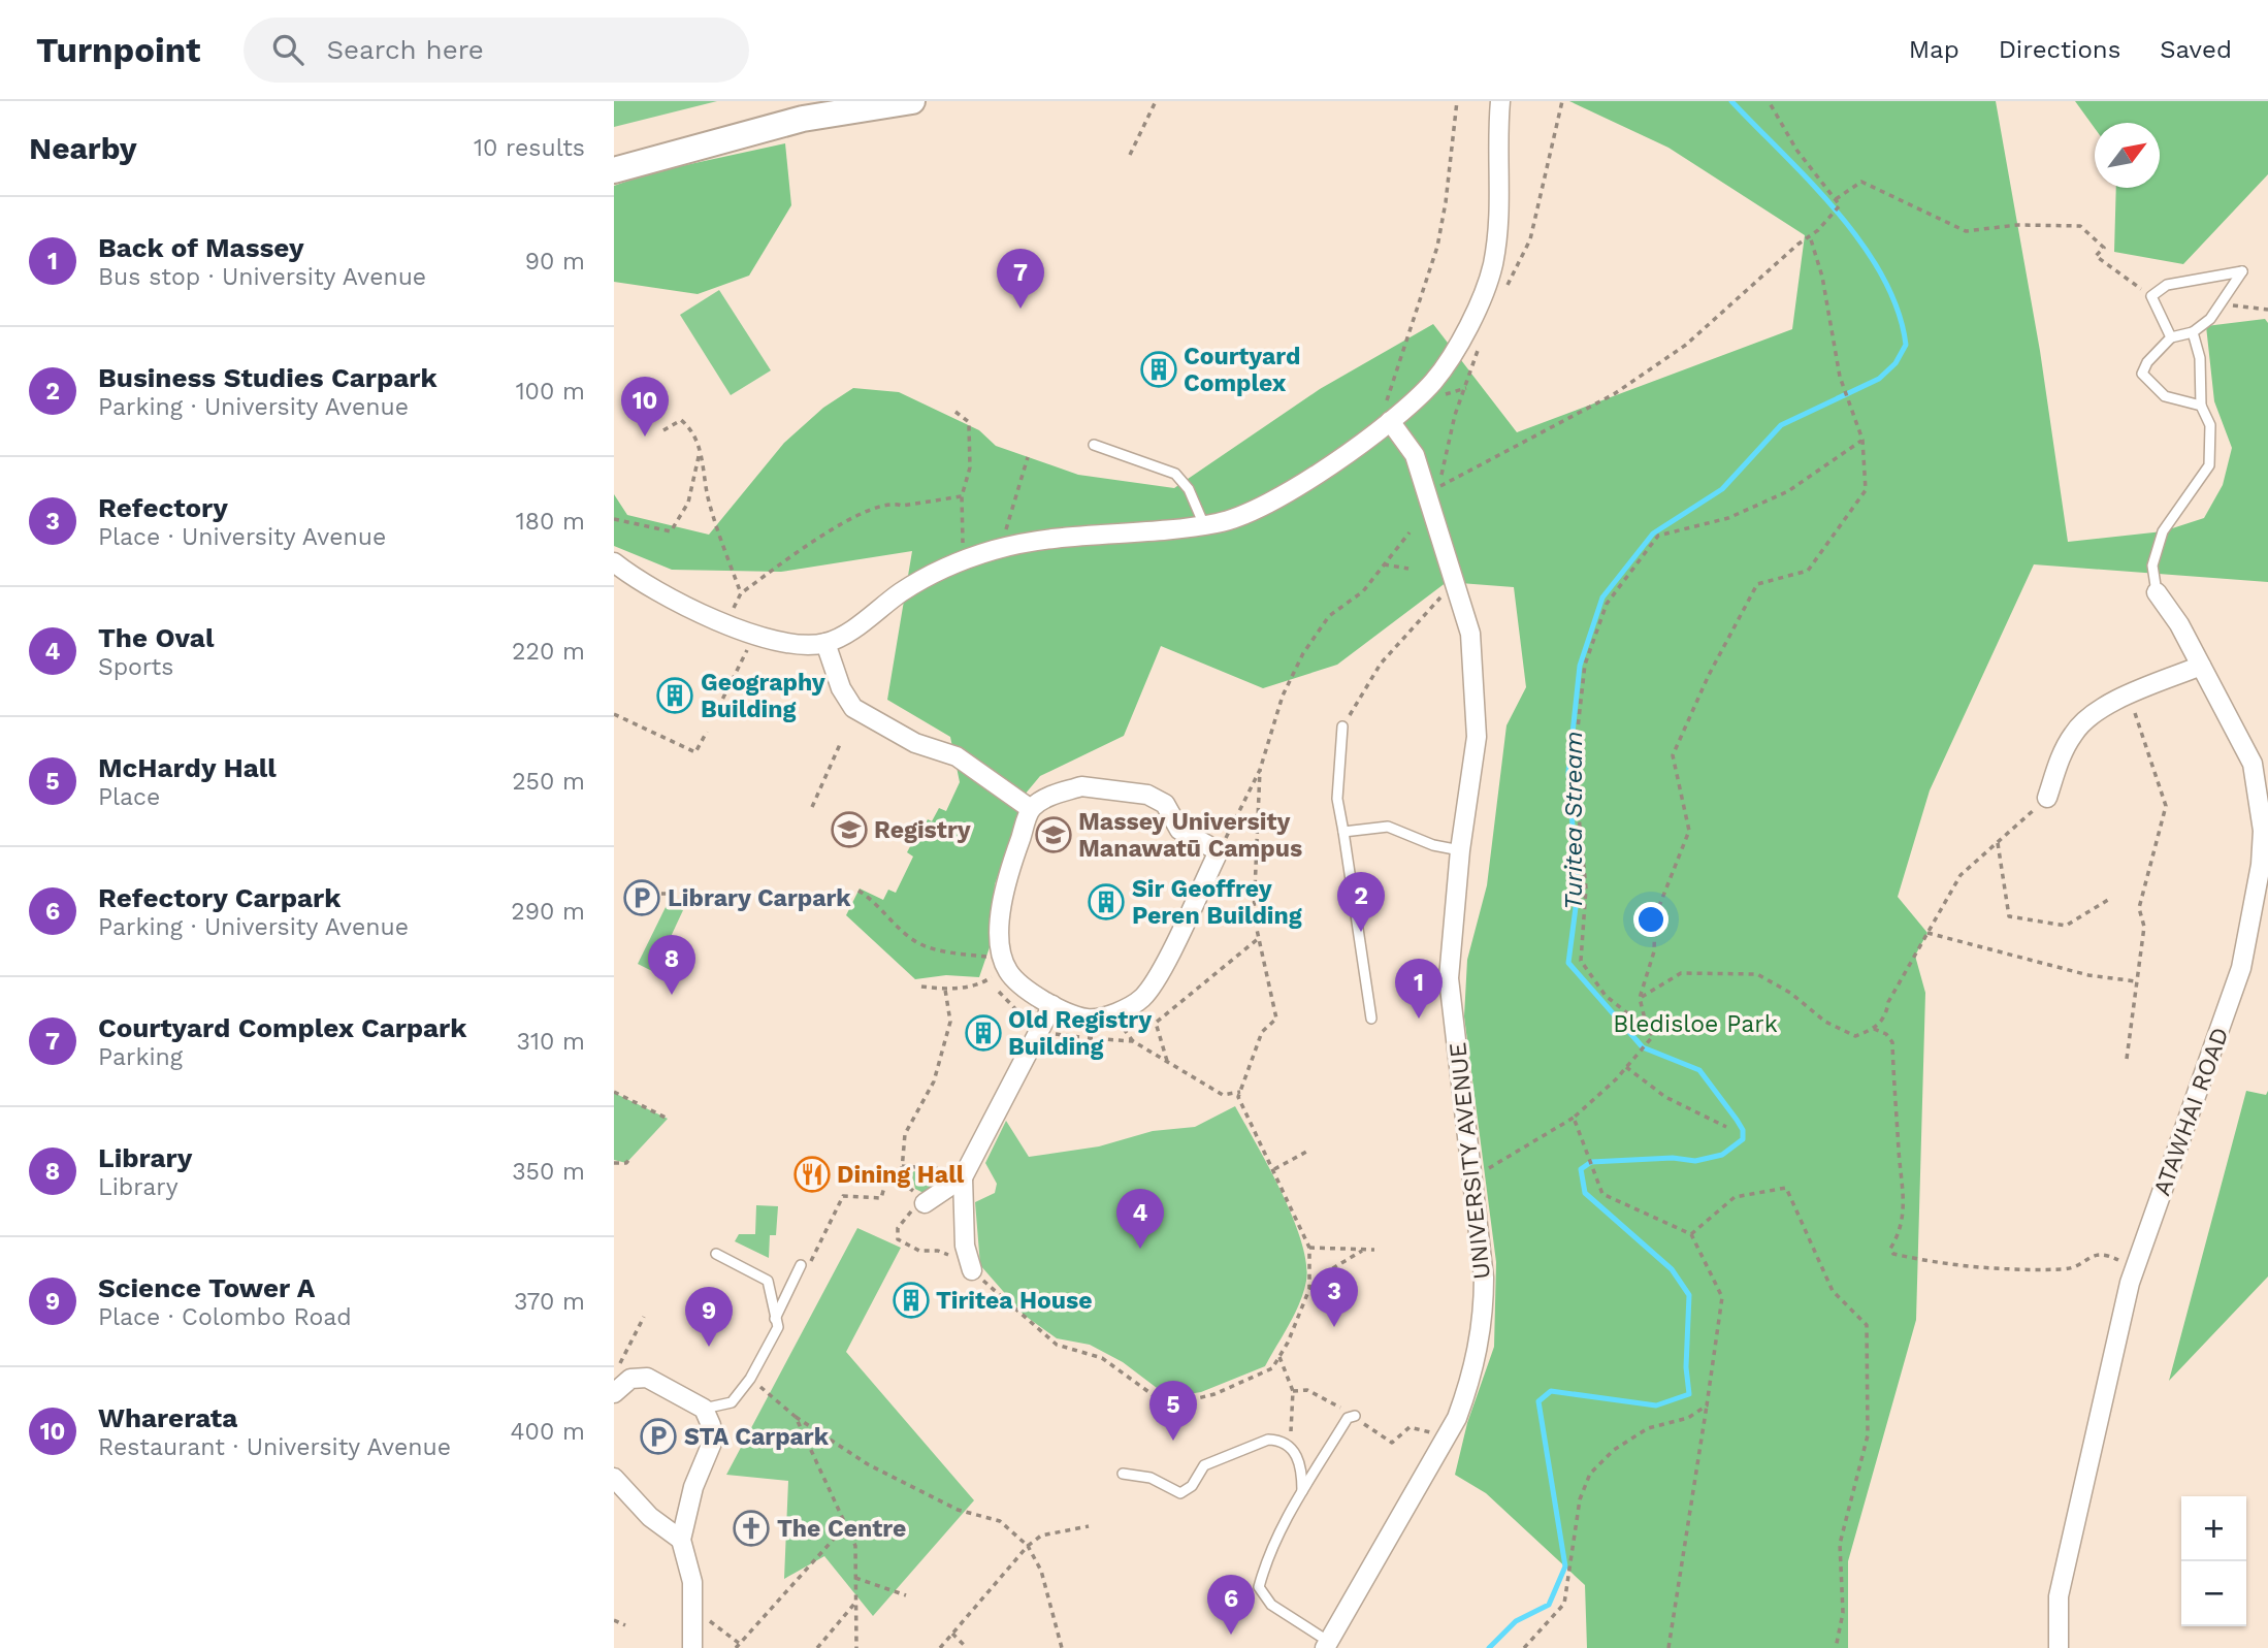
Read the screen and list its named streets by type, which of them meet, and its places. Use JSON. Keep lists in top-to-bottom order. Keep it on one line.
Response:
{"streets":{"street":["ATAWHAI ROAD","UNIVERSITY AVENUE"]},"water":["Turitea Stream"],"parks":["Bledisloe Park"],"places":{"building":["Courtyard Complex","Geography Building","Sir Geoffrey Peren Building","Old Registry Building","Tiritea House"],"school or university":["Registry","Massey University Manawatū Campus"],"parking":["Library Carpark","STA Carpark"],"restaurant":["Dining Hall"],"church":["The Centre"]},"north":"top right","page":{"header":"Turnpoint","search":"Search here","nav":["Map","Directions","Saved"],"heading":["Nearby","10 results"],"list":[{"mark":"1","name":"Back of Massey","note":"Bus stop · University Avenue","value":"90 m"},{"mark":"2","name":"Business Studies Carpark","note":"Parking · University Avenue","value":"100 m"},{"mark":"3","name":"Refectory","note":"Place · University Avenue","value":"180 m"},{"mark":"4","name":"The Oval","note":"Sports","value":"220 m"},{"mark":"5","name":"McHardy Hall","note":"Place","value":"250 m"},{"mark":"6","name":"Refectory Carpark","note":"Parking · University Avenue","value":"290 m"},{"mark":"7","name":"Courtyard Complex Carpark","note":"Parking","value":"310 m"},{"mark":"8","name":"Library","note":"Library","value":"350 m"},{"mark":"9","name":"Science Tower A","note":"Place · Colombo Road","value":"370 m"},{"mark":"10","name":"Wharerata","note":"Restaurant · University Avenue","value":"400 m"}],"pins":["7","10","2","8","1","4","3","9","5","6"],"map_buttons":["+","−"]}}
